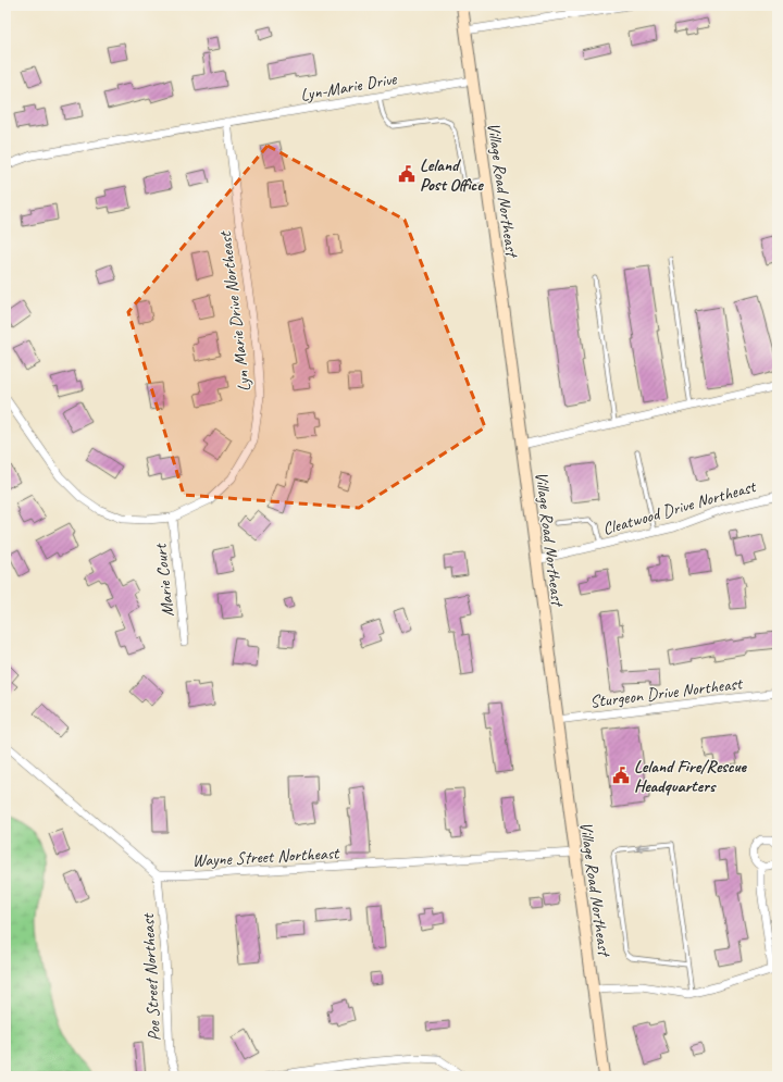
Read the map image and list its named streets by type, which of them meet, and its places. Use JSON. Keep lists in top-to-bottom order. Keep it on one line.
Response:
{"streets":{"main road":["Village Road Northeast"],"street":["Lyn-Marie Drive","Lyn Marie Drive Northeast","Cleatwood Drive Northeast","Marie Court","Sturgeon Drive Northeast","Wayne Street Northeast","Poe Street Northeast"]},"crossings":[["Lyn-Marie Drive","Village Road Northeast"],["Lyn-Marie Drive","Lyn Marie Drive Northeast"],["Village Road Northeast","Cleatwood Drive Northeast"],["Village Road Northeast","Sturgeon Drive Northeast"],["Village Road Northeast","Wayne Street Northeast"],["Lyn Marie Drive Northeast","Marie Court"],["Wayne Street Northeast","Poe Street Northeast"]],"places":{"public building":["Leland Post Office","Leland Fire/Rescue Headquarters"]}}
